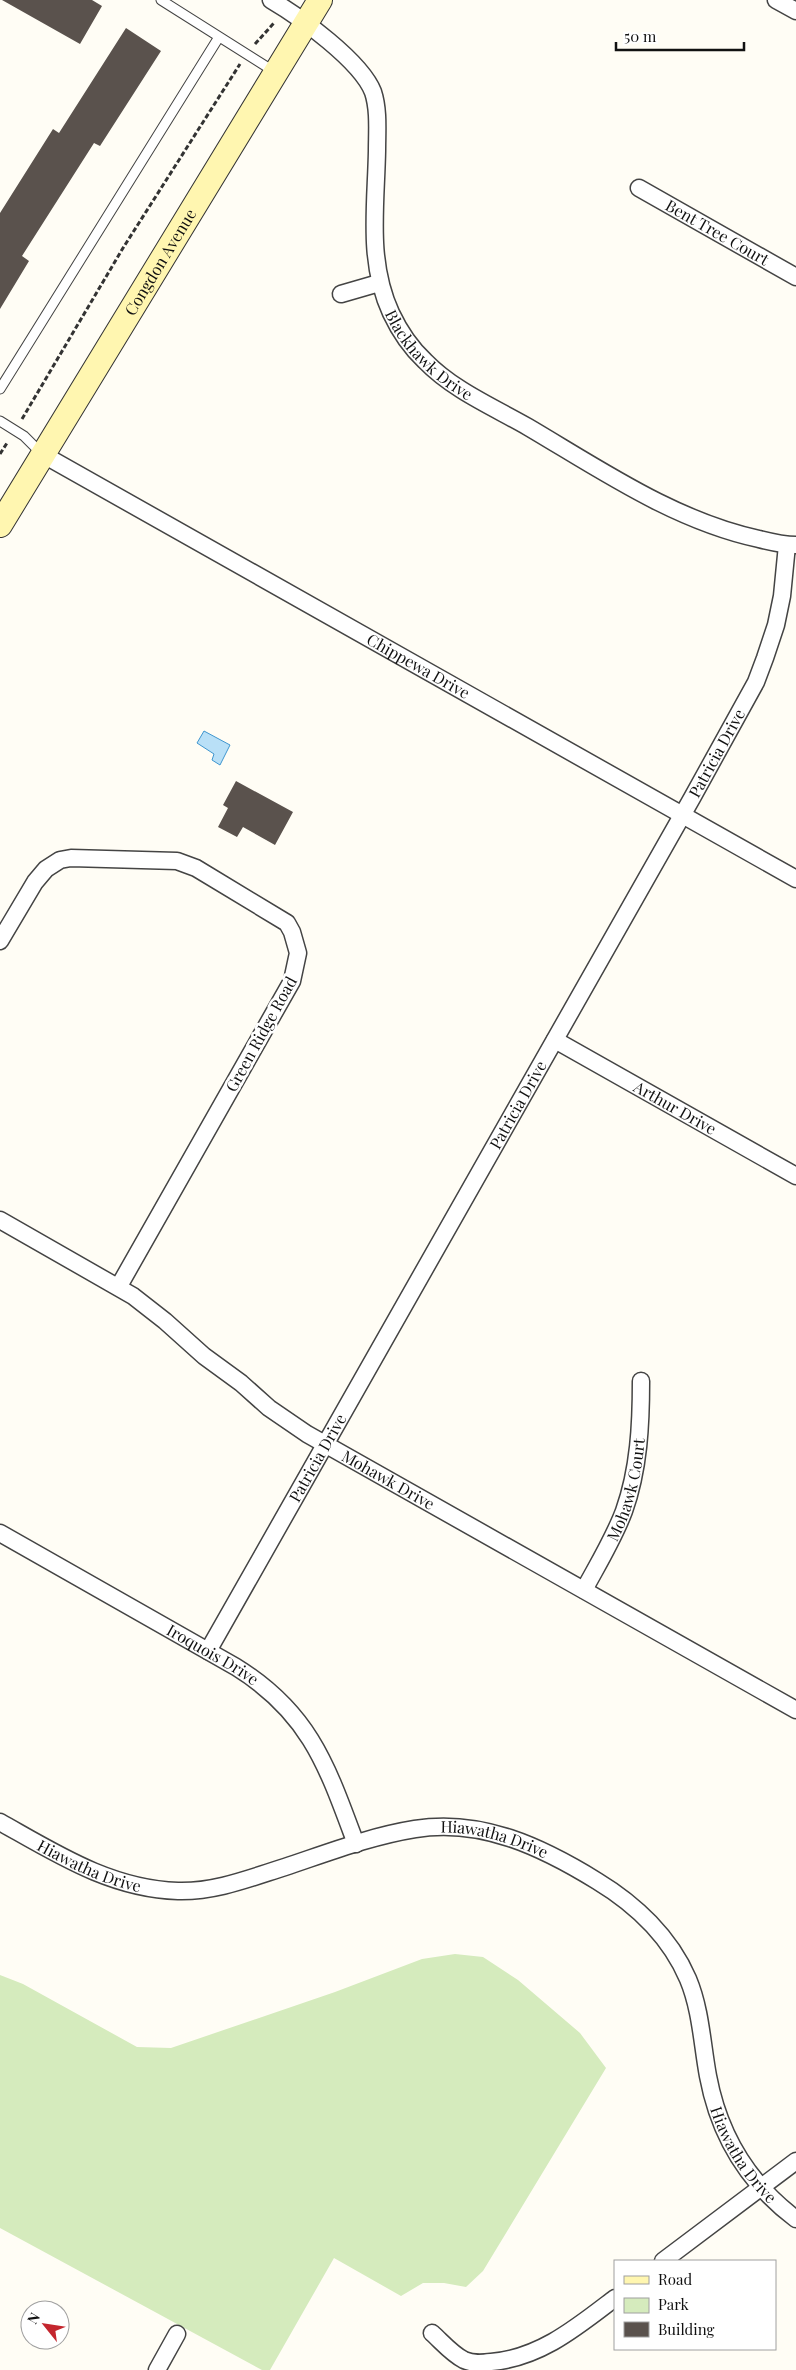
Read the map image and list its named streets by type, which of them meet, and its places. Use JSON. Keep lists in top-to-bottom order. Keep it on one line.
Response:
{"streets":{"street":["Bent Tree Court","Congdon Avenue","Blackhawk Drive","Chippewa Drive","Patricia Drive","Green Ridge Road","Arthur Drive","Mohawk Drive","Mohawk Court","Iroquois Drive","Hiawatha Drive"]},"crossings":[["Congdon Avenue","Blackhawk Drive"],["Congdon Avenue","Chippewa Drive"],["Blackhawk Drive","Patricia Drive"],["Chippewa Drive","Patricia Drive"],["Patricia Drive","Arthur Drive"],["Patricia Drive","Mohawk Drive"],["Patricia Drive","Iroquois Drive"],["Green Ridge Road","Mohawk Drive"],["Mohawk Drive","Mohawk Court"],["Iroquois Drive","Hiawatha Drive"]],"legend":["Road","Park","Building"],"scale_bar":"50 m","north":"top left"}
